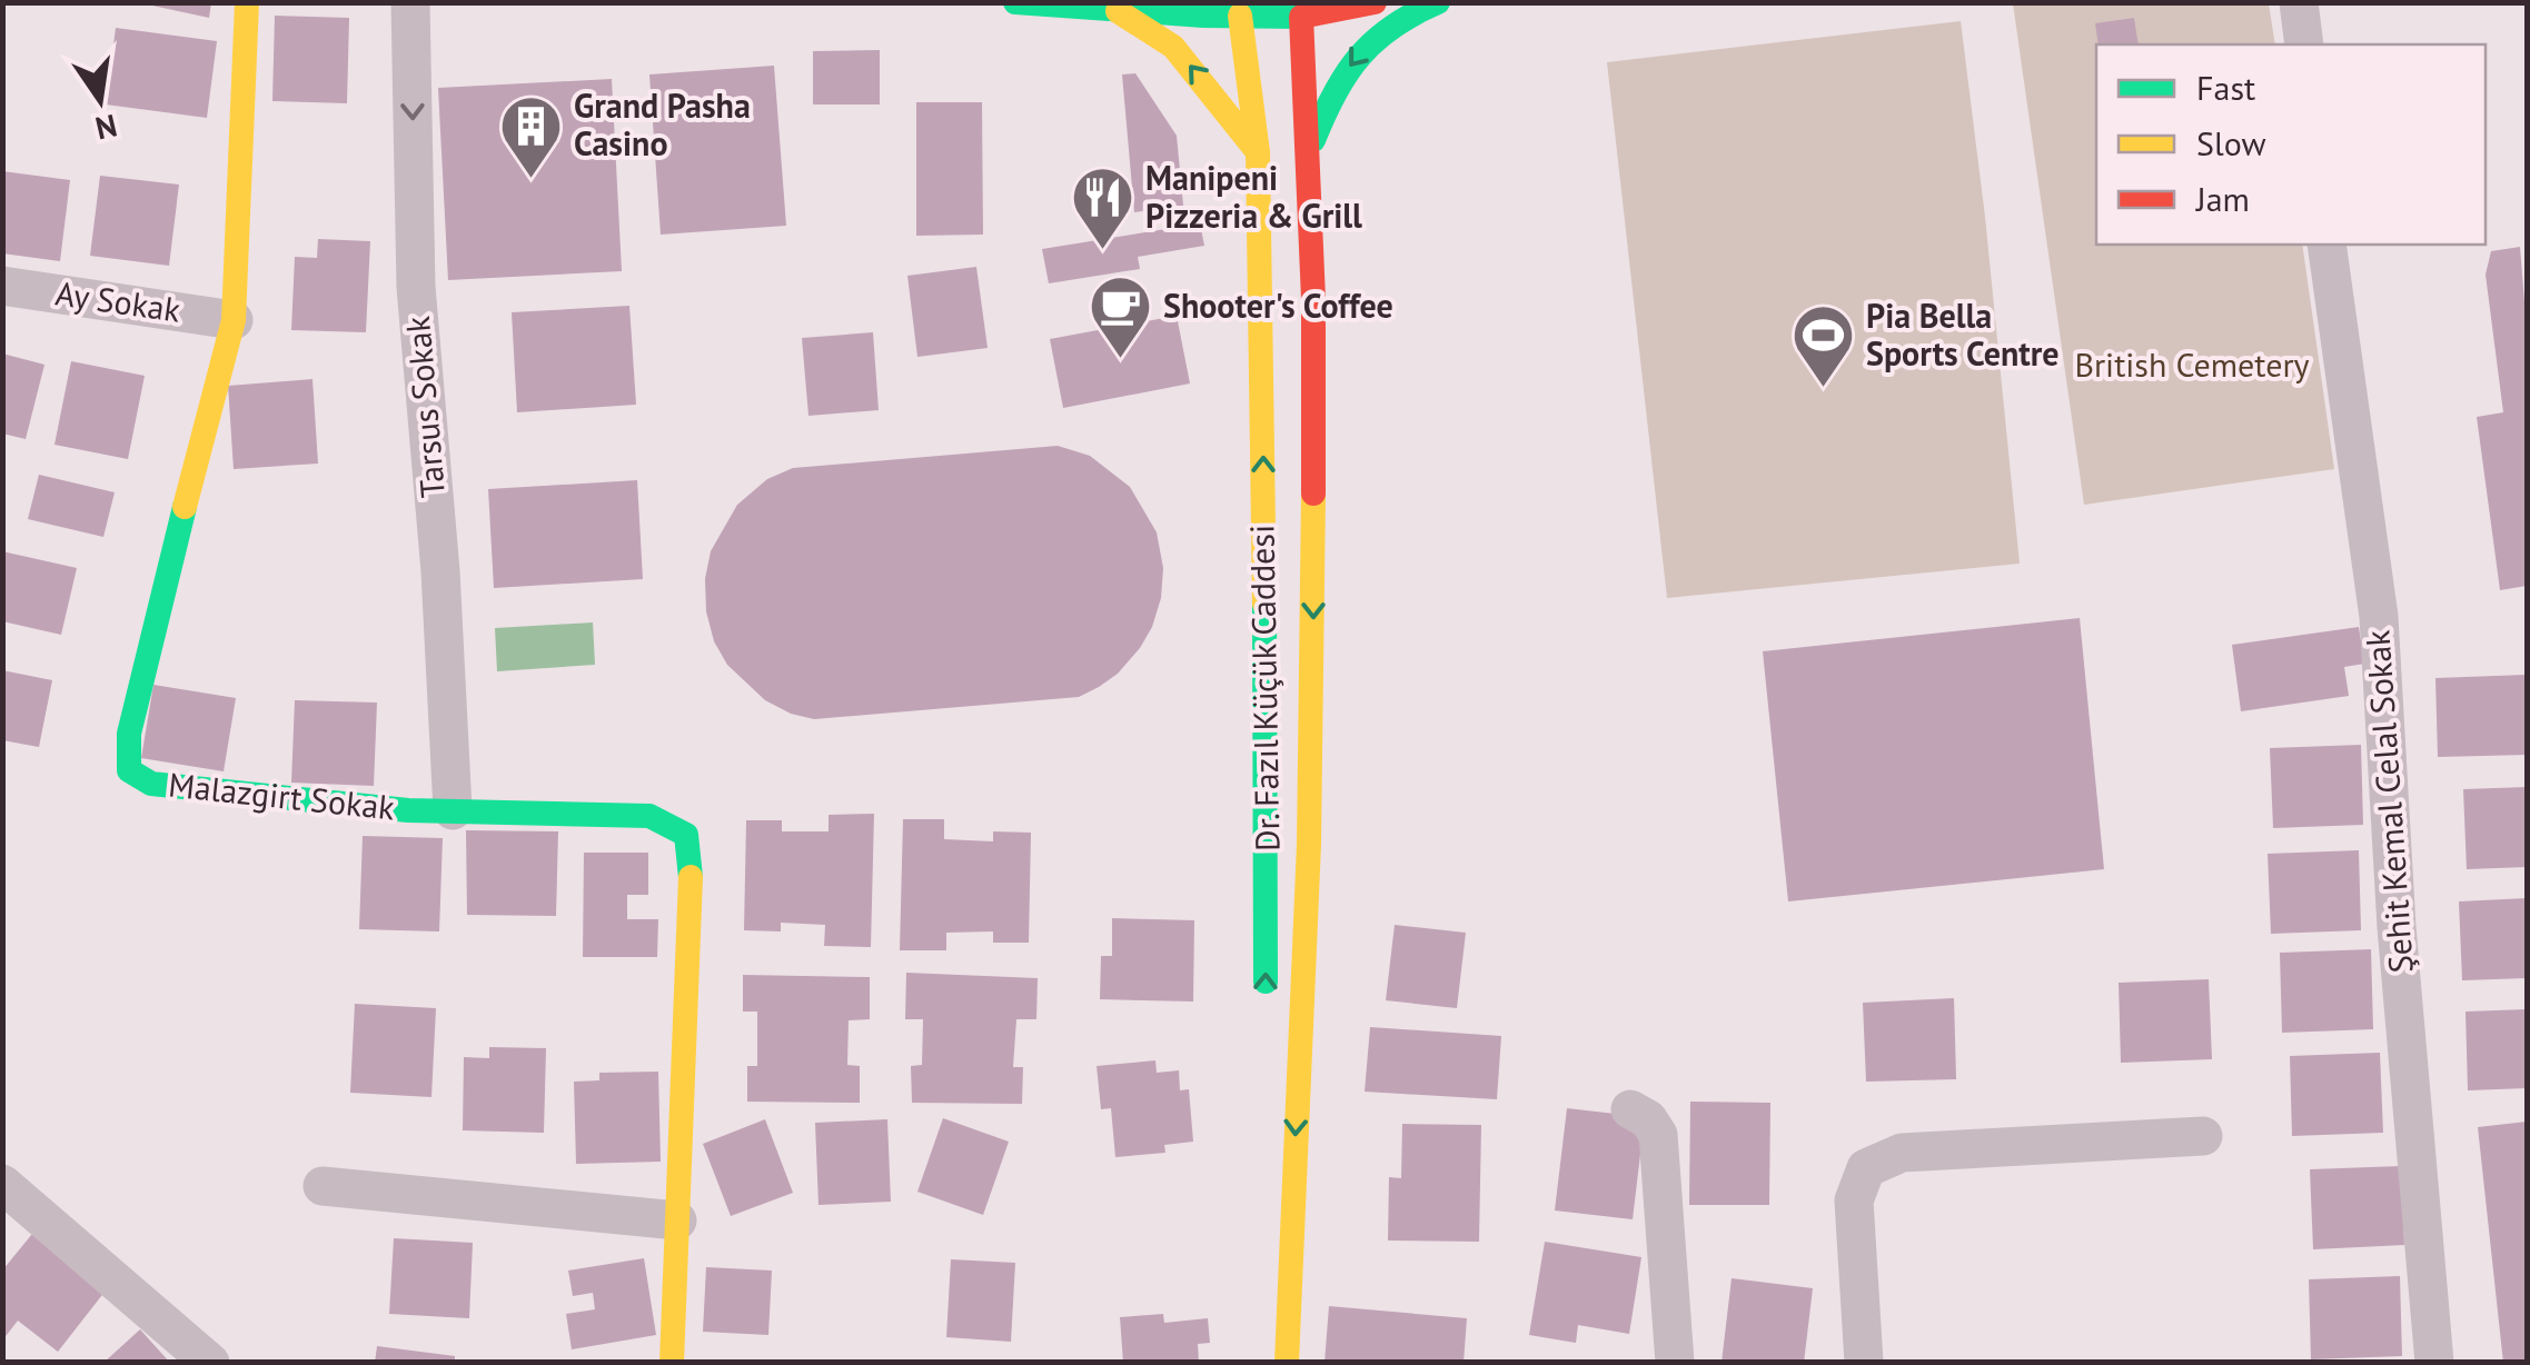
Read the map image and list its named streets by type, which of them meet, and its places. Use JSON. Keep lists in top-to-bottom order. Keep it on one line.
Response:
{"streets":{"street":["Ay Sokak","Tarsus Sokak","Dr. Fazıl Küçük Caddesi","Malazgirt Sokak","Şehit Kemal Celal Sokak"]},"crossings":[["Ay Sokak","Malazgirt Sokak"],["Tarsus Sokak","Malazgirt Sokak"]],"one_way":["Tarsus Sokak"],"parks":["British Cemetery"],"places":{"building":["Grand Pasha Casino"],"restaurant":["Manipeni Pizzeria & Grill"],"cafe":["Shooter's Coffee"],"sports":["Pia Bella Sports Centre"]},"legend":["Fast","Slow","Jam"],"north":"bottom"}
